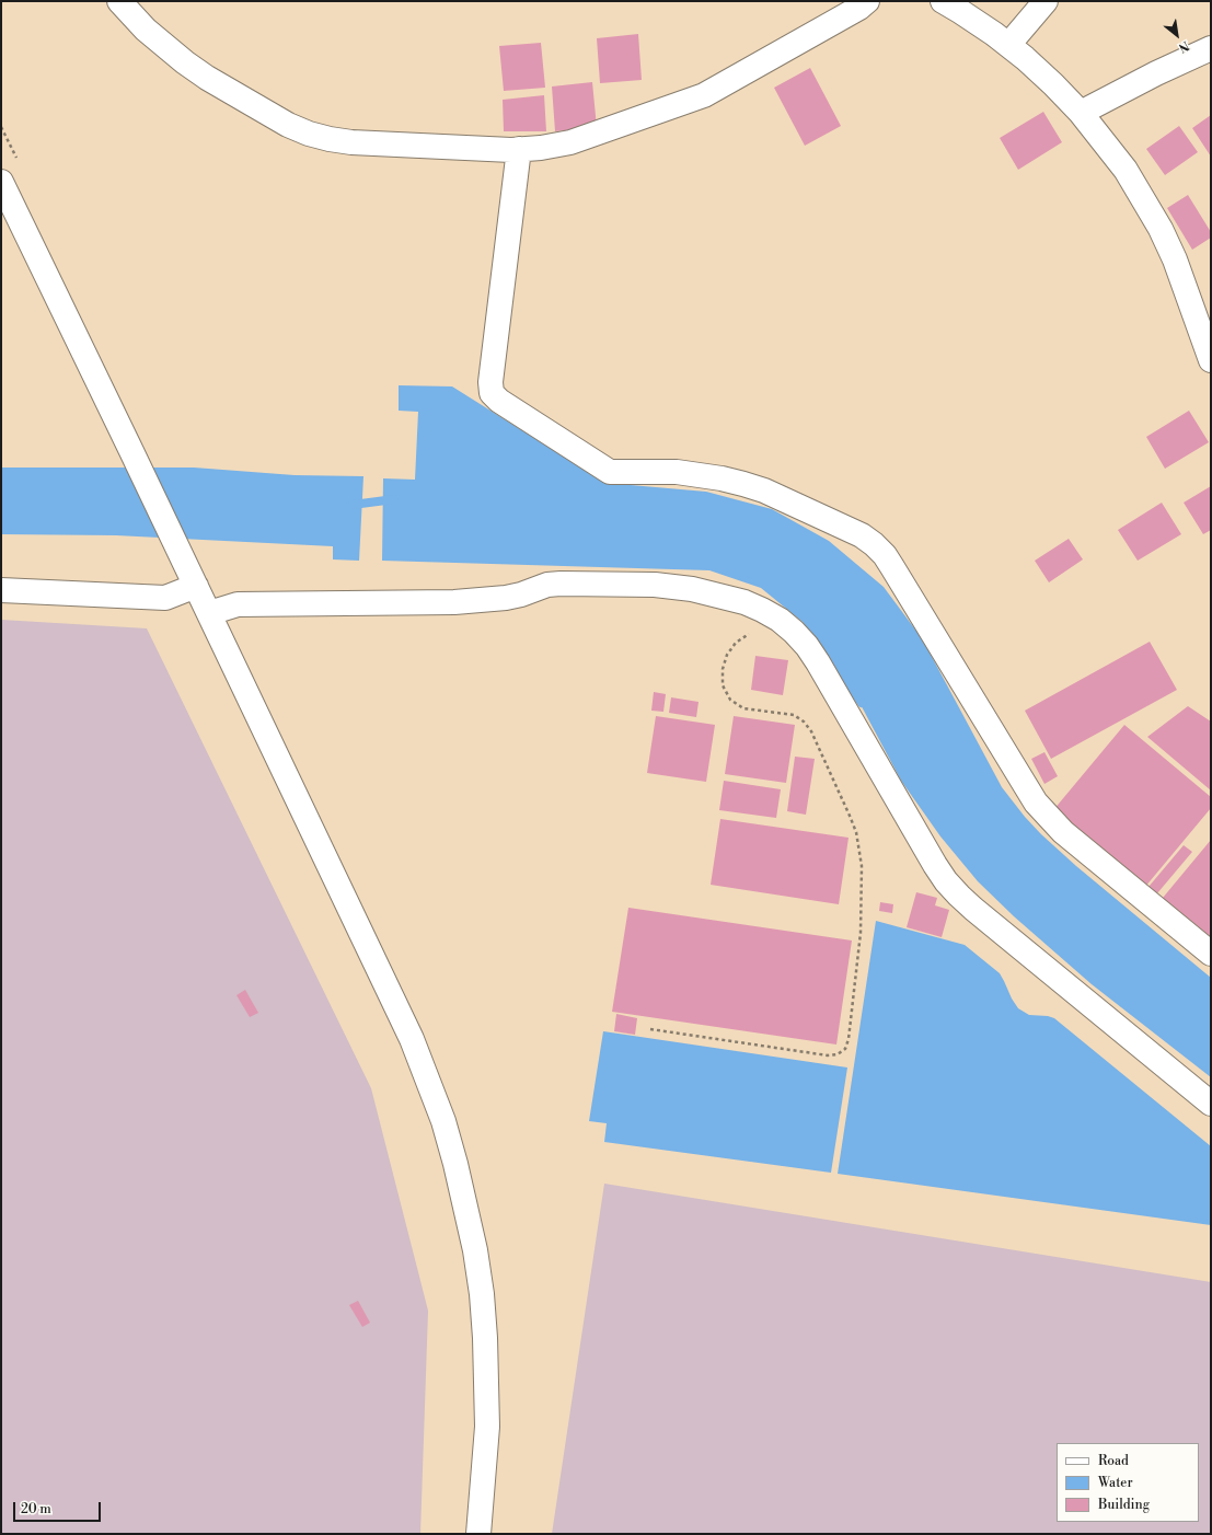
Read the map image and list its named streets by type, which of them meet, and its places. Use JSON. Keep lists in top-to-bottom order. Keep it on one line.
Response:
{"legend":["Road","Water","Building"],"scale_bar":"20 m","north":"bottom right"}
